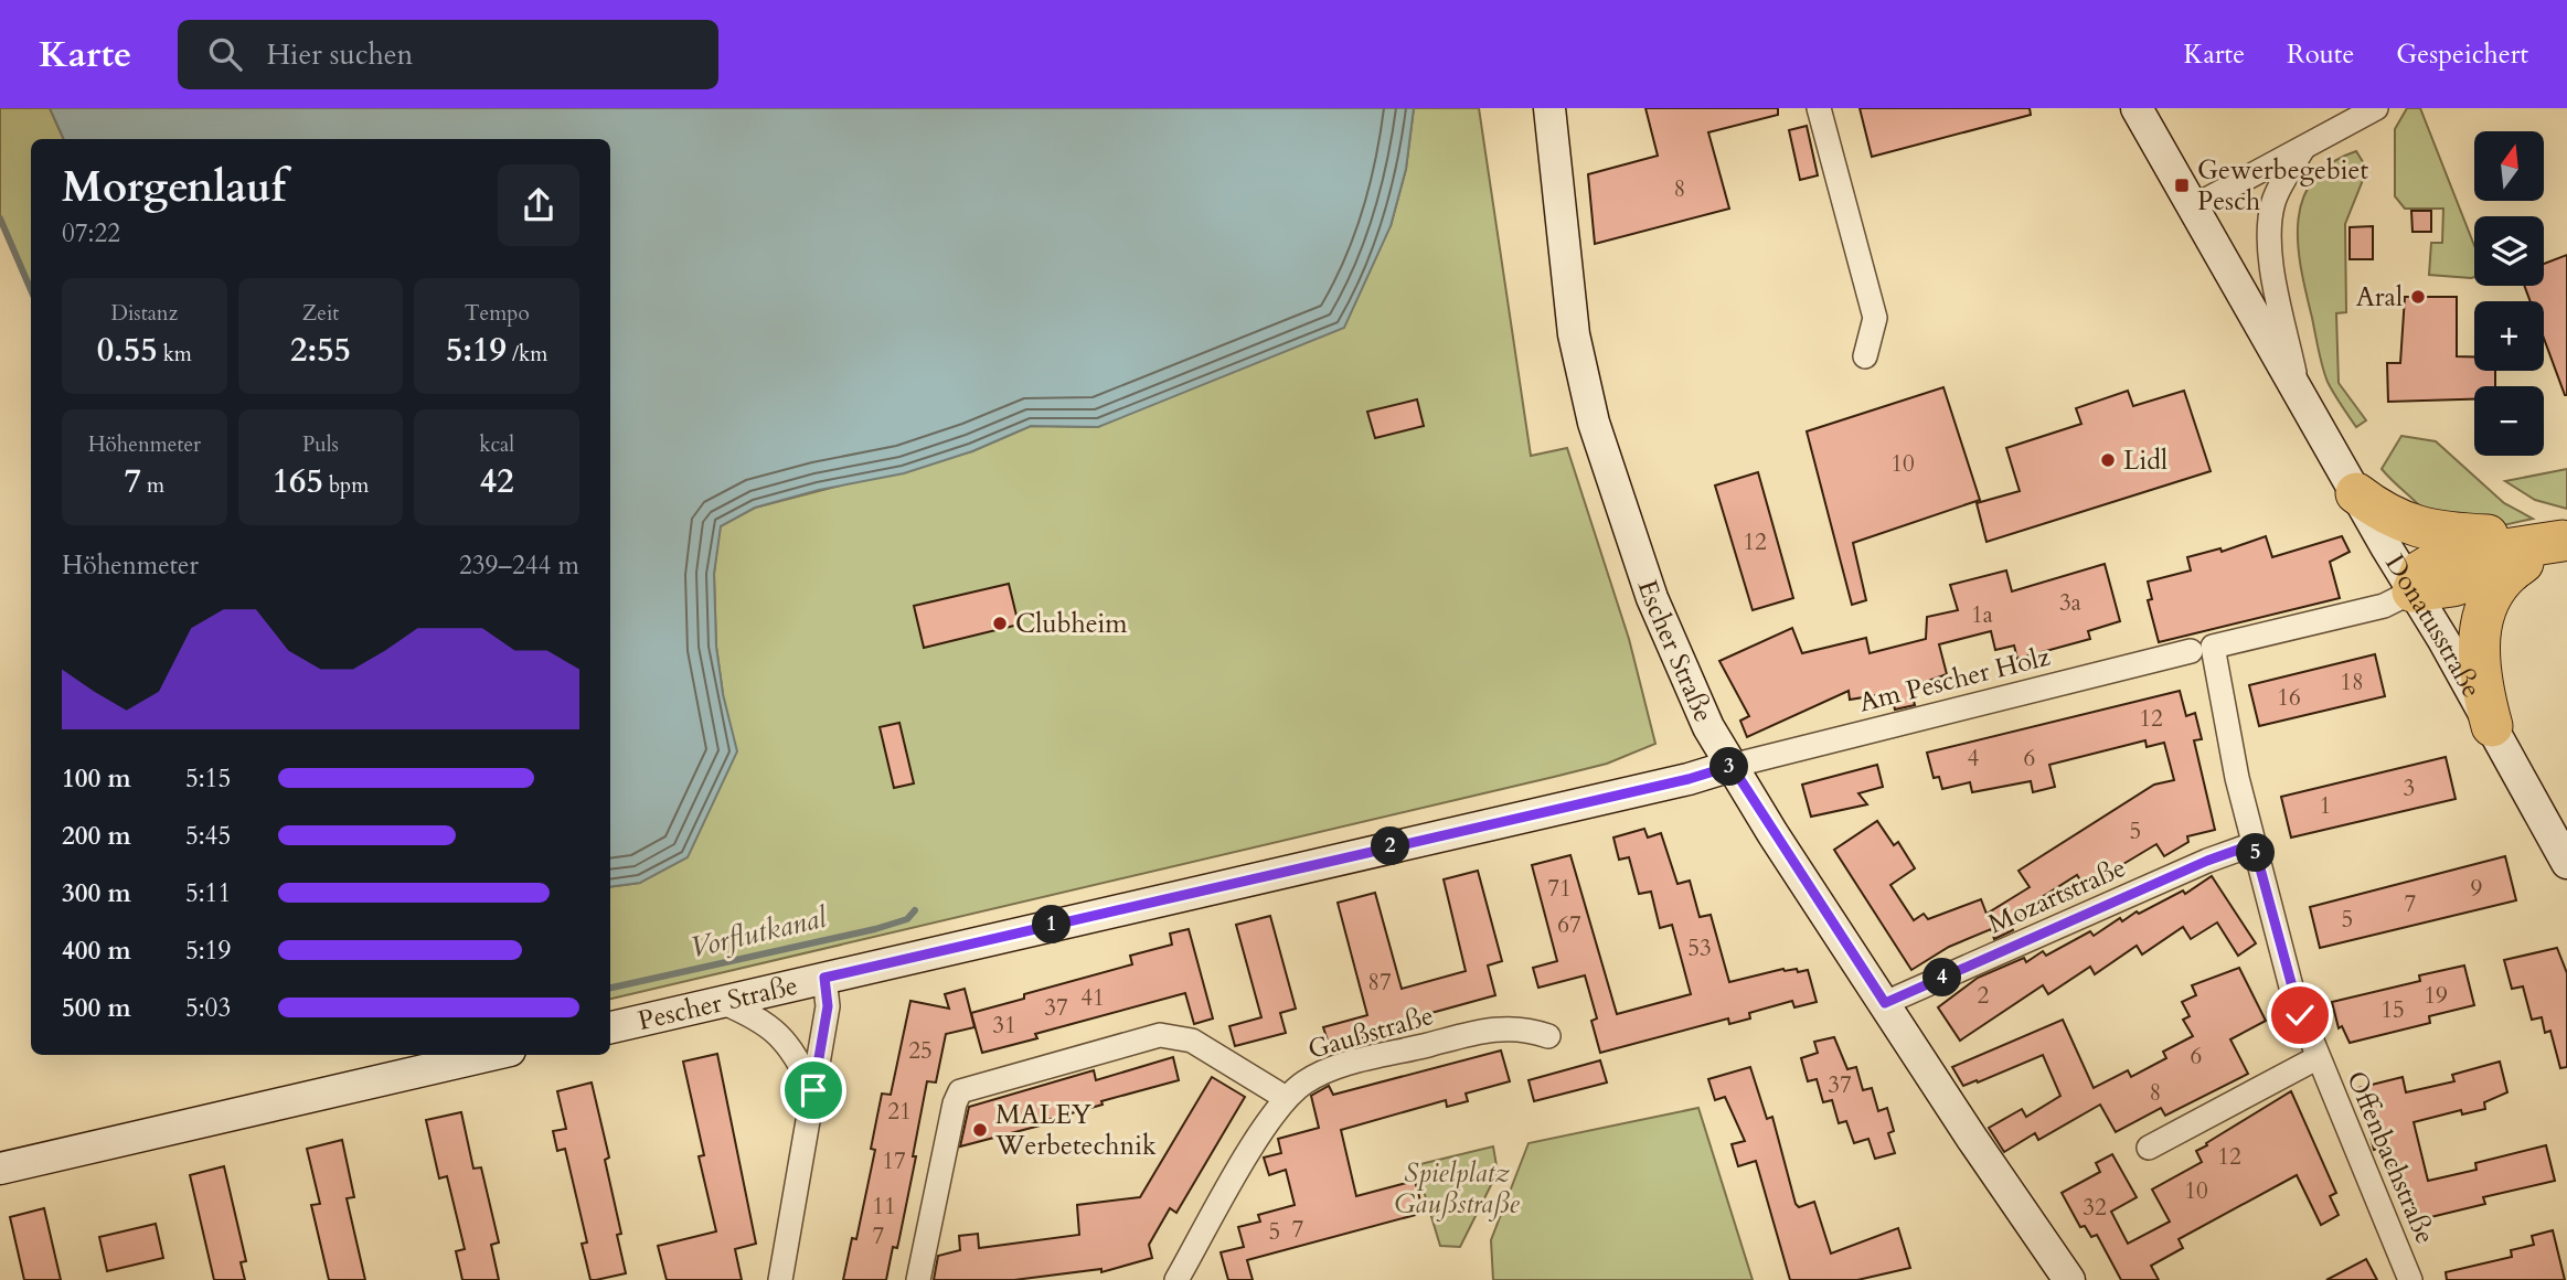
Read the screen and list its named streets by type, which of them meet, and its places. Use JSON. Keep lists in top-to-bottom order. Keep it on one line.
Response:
{"streets":{"street":["Donatusstraße","Escher Straße","Am Pescher Holz","Mozartstraße","Pescher Straße","Gaußstraße","Offenbachstraße"]},"crossings":[["Donatusstraße","Am Pescher Holz"],["Escher Straße","Am Pescher Holz"],["Escher Straße","Mozartstraße"],["Escher Straße","Pescher Straße"],["Am Pescher Holz","Pescher Straße"],["Am Pescher Holz","Offenbachstraße"],["Mozartstraße","Offenbachstraße"]],"water":["Vorflutkanal"],"parks":["Spielplatz Gaußstraße"],"places":{"transit":["Gewerbegebiet Pesch"],"other":["Aral","Lidl","Clubheim","MALEY Werbetechnik"]},"house_numbers":["8","10","12","3a","1a","18","16","12","4","6","3","1","5","71","9","7","5","67","53","87","2","19","41","37","15","31","25","6","37","8","21","12","17","10","11","32","7","5","7"],"north":"top","page":{"header":"Karte","search":"Hier suchen","nav":["Karte","Route","Gespeichert"],"map_buttons":["+","−"],"heading":["Morgenlauf","07:22"],"stats":[["Distanz","0.55 km"],["Zeit","2:55"],["Tempo","5:19 /km"],["Höhenmeter","7 m"],["Puls","165 bpm"],["kcal","42"]],"chart":["Höhenmeter","239–244 m"],"pins":["3","2","5","1","4"],"list":[{"name":"100 m","note":"5:15"},{"name":"200 m","note":"5:45"},{"name":"300 m","note":"5:11"},{"name":"400 m","note":"5:19"},{"name":"500 m","note":"5:03"}]}}
